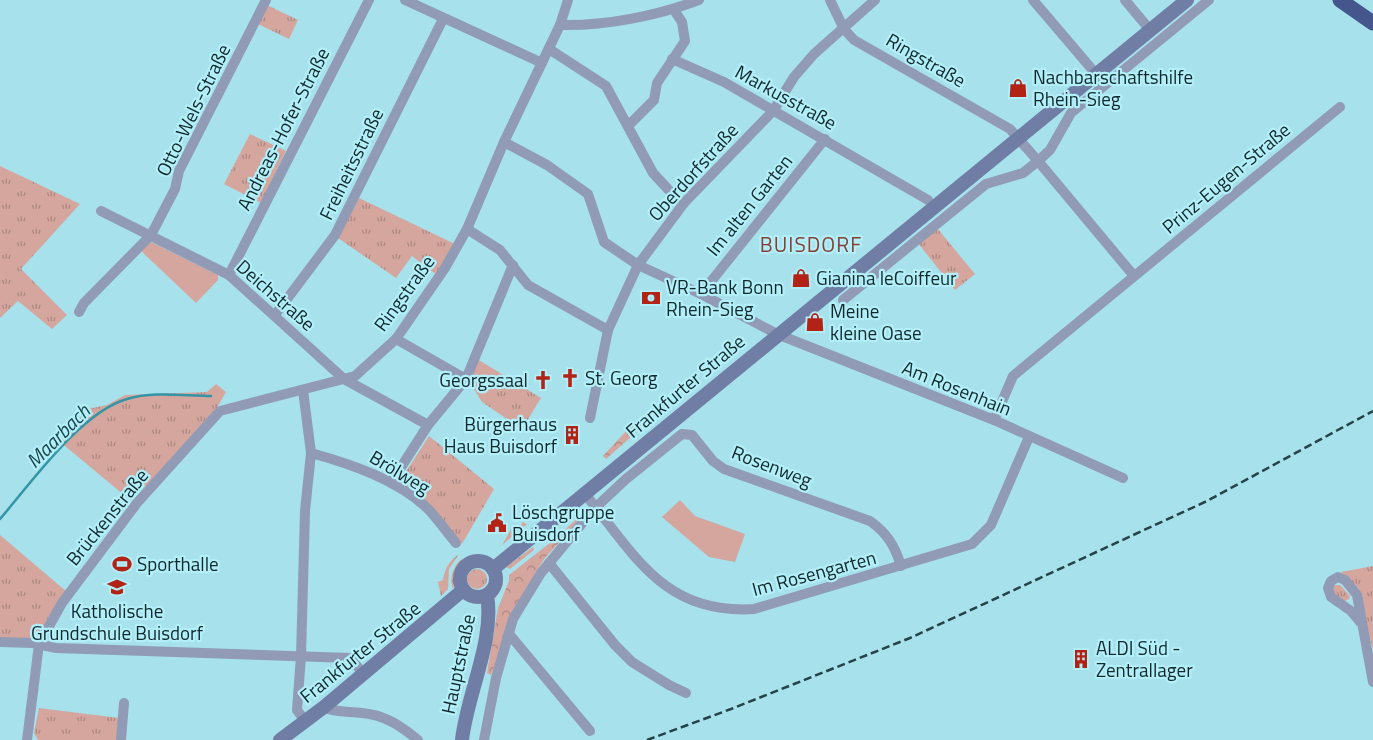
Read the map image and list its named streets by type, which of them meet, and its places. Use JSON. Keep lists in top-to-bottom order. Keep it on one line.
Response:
{"streets":{"main road":["Frankfurter Straße","Hauptstraße"],"street":["Ringstraße","Markusstraße","Otto-Wels-Straße","Andreas-Hofer-Straße","Freiheitsstraße","Oberdorfstraße","Prinz-Eugen-Straße","Im alten Garten","Deichstraße","Am Rosenhain","Rosenweg","Brölweg","Brückenstraße","Im Rosengarten"]},"crossings":[["Ringstraße","Oberdorfstraße"],["Ringstraße","Deichstraße"],["Ringstraße","Frankfurter Straße"],["Ringstraße","Am Rosenhain"],["Ringstraße","Brückenstraße"],["Markusstraße","Oberdorfstraße"],["Markusstraße","Im alten Garten"],["Otto-Wels-Straße","Deichstraße"],["Andreas-Hofer-Straße","Deichstraße"],["Freiheitsstraße","Deichstraße"],["Oberdorfstraße","Am Rosenhain"],["Prinz-Eugen-Straße","Am Rosenhain"],["Im alten Garten","Am Rosenhain"],["Frankfurter Straße","Am Rosenhain"],["Frankfurter Straße","Im Rosengarten"],["Frankfurter Straße","Hauptstraße"],["Am Rosenhain","Im Rosengarten"],["Rosenweg","Im Rosengarten"]],"districts":["BUISDORF"],"water":["Maarbach"],"places":{"shop":["Nachbarschaftshilfe Rhein-Sieg","Gianina leCoiffeur","Meine kleine Oase"],"bank":["VR-Bank Bonn Rhein-Sieg"],"church":["St. Georg","Georgssaal"],"building":["Bürgerhaus Haus Buisdorf","ALDI Süd - Zentrallager"],"public building":["Löschgruppe Buisdorf"],"sports":["Sporthalle"],"school or university":["Katholische Grundschule Buisdorf"]}}
